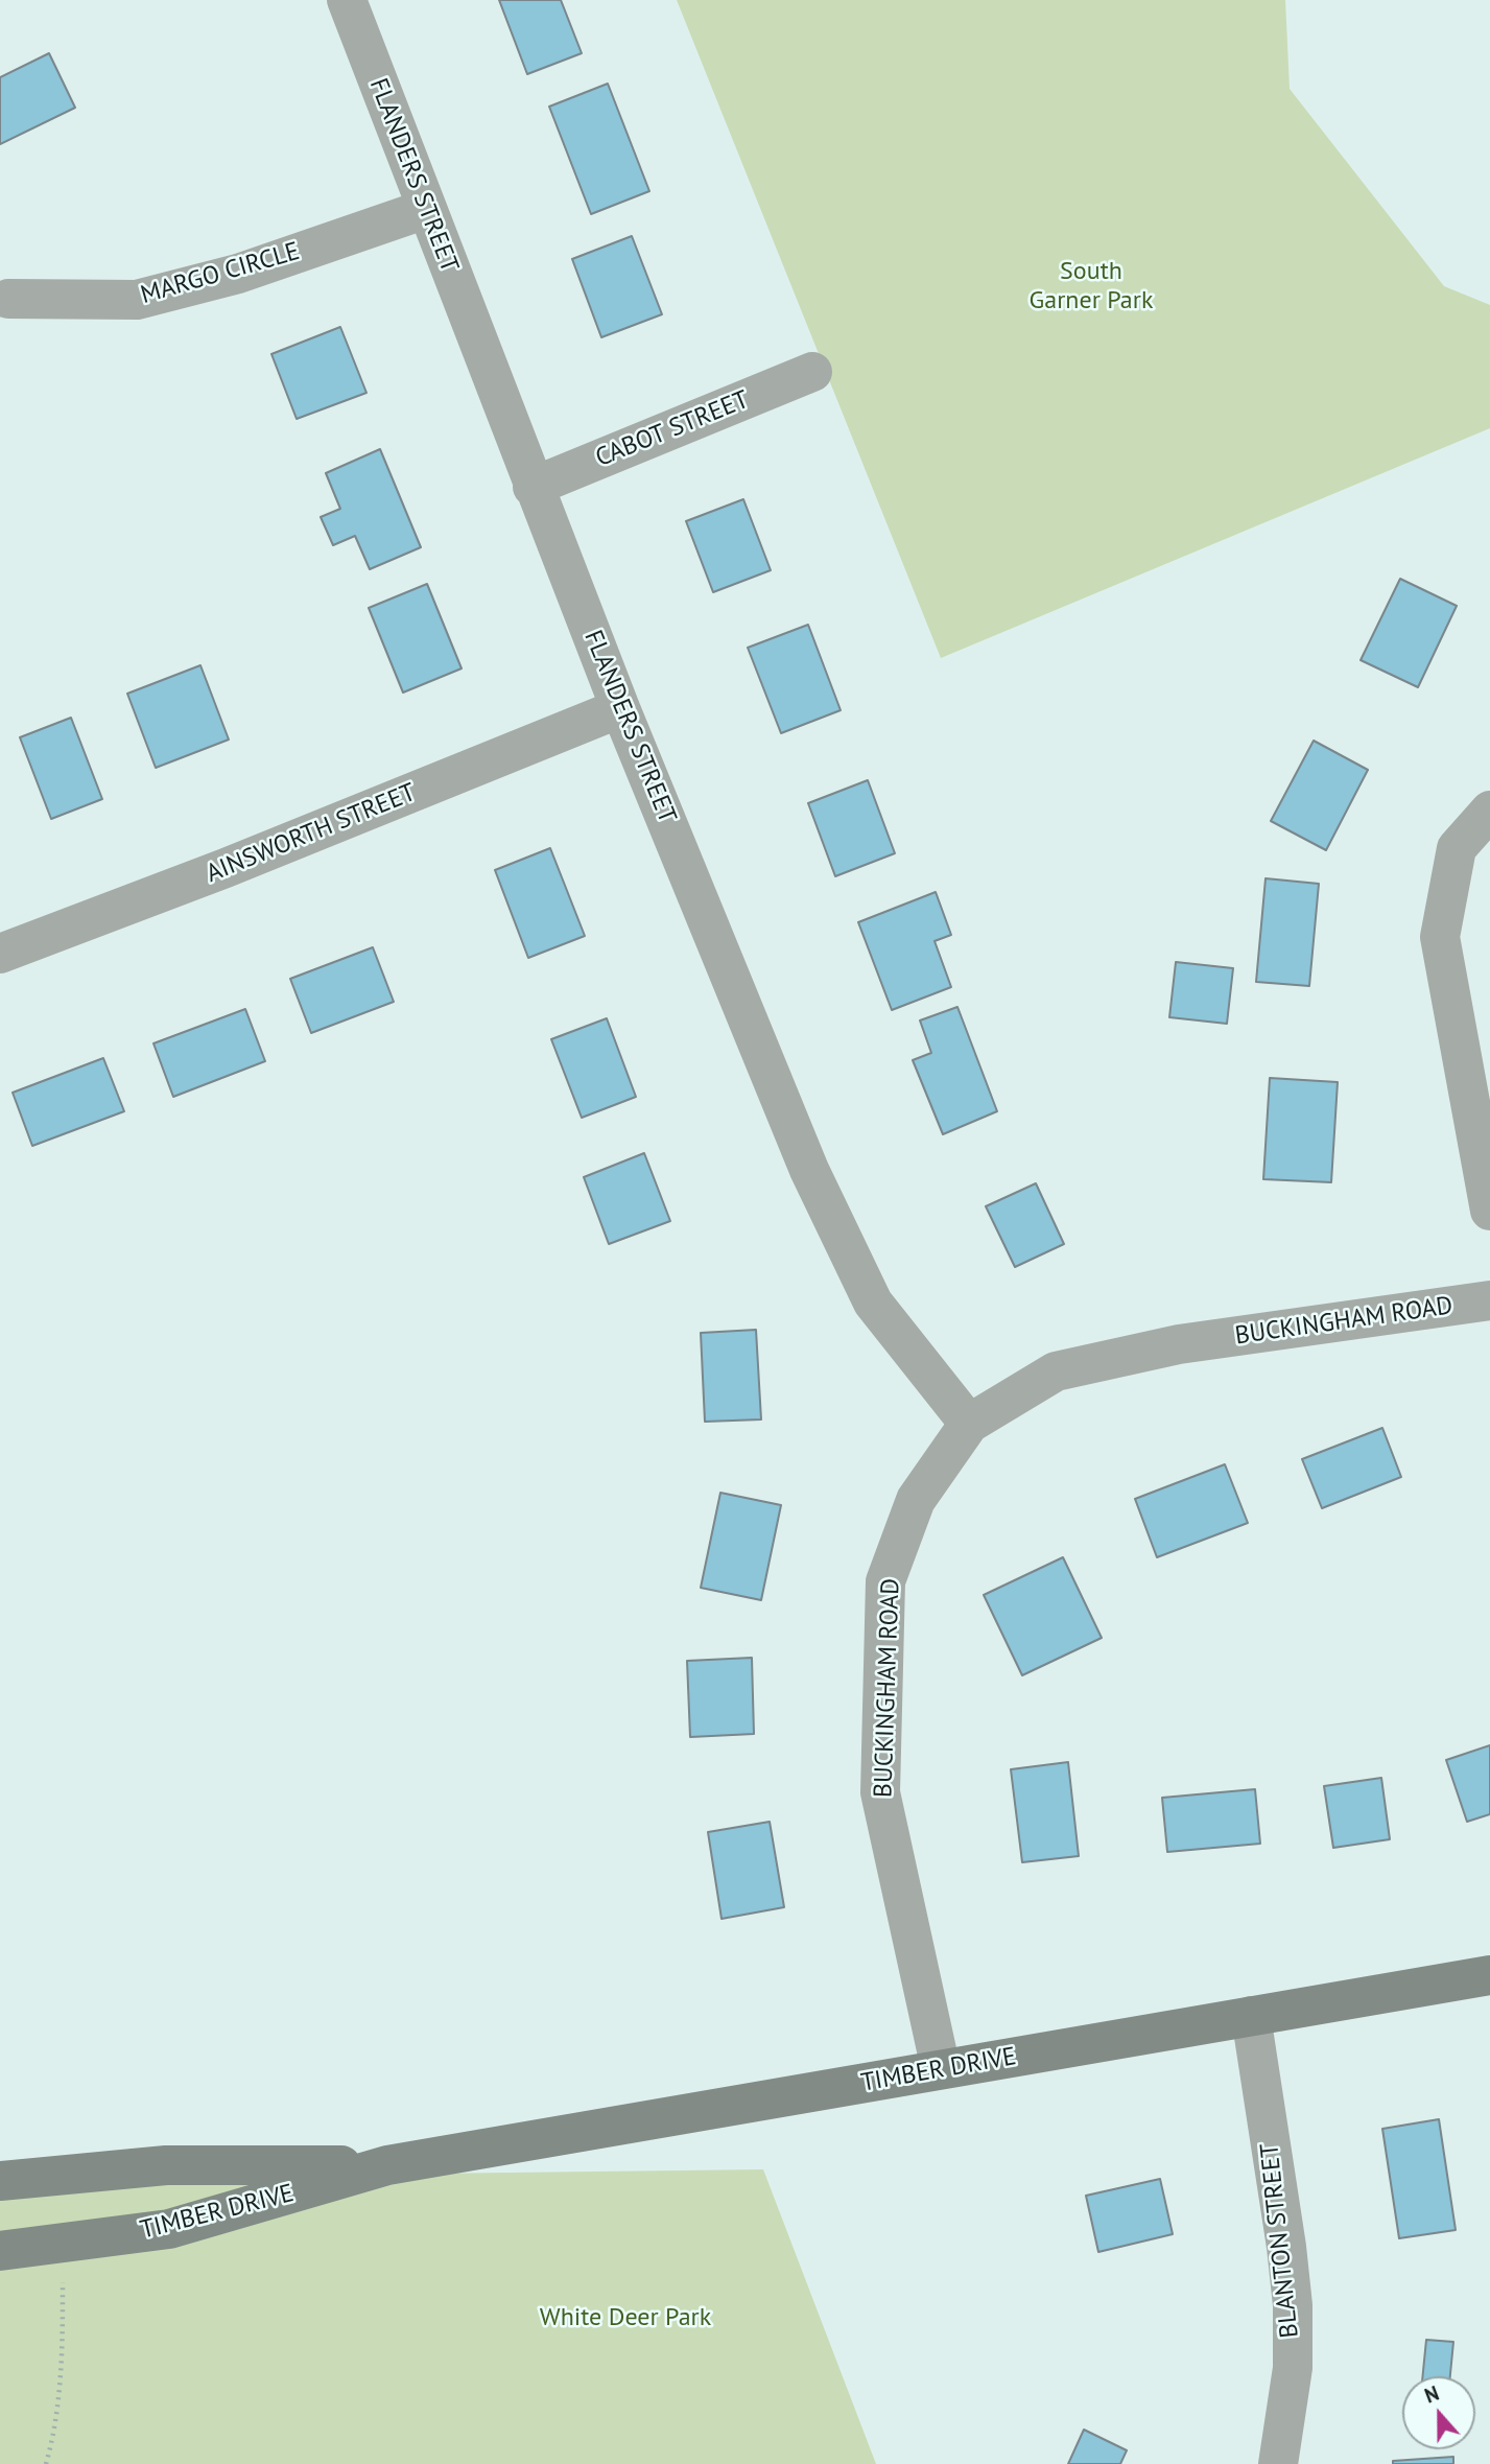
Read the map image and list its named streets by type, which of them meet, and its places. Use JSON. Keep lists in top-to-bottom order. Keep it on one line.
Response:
{"streets":{"main road":["TIMBER DRIVE"],"street":["FLANDERS STREET","MARGO CIRCLE","CABOT STREET","AINSWORTH STREET","BUCKINGHAM ROAD","BLANTON STREET"]},"crossings":[["FLANDERS STREET","MARGO CIRCLE"],["FLANDERS STREET","CABOT STREET"],["FLANDERS STREET","AINSWORTH STREET"],["FLANDERS STREET","BUCKINGHAM ROAD"],["BUCKINGHAM ROAD","TIMBER DRIVE"],["TIMBER DRIVE","BLANTON STREET"]],"parks":["South Garner Park","White Deer Park"],"north":"top"}
